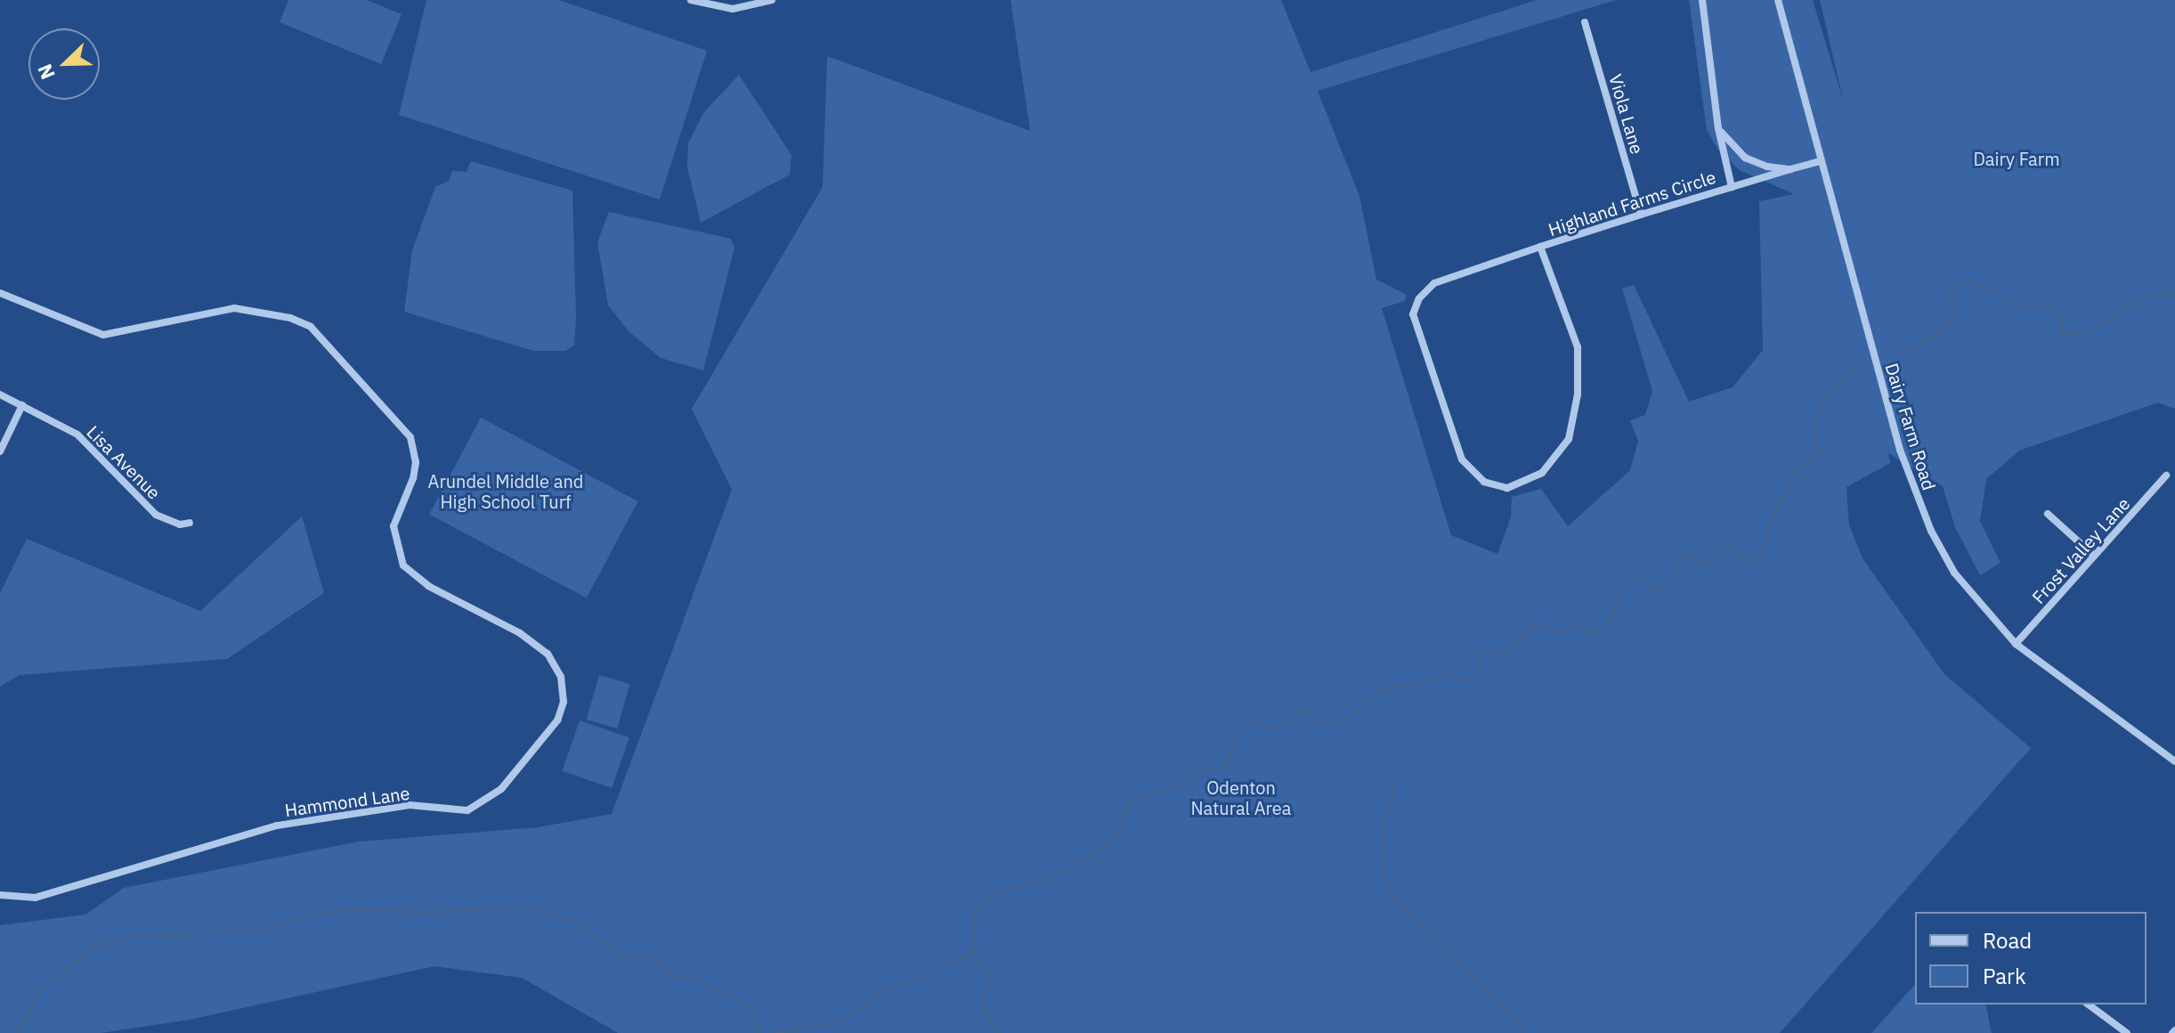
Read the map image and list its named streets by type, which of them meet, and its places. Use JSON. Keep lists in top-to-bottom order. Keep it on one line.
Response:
{"streets":{"street":["Viola Lane","Highland Farms Circle","Dairy Farm Road","Lisa Avenue","Frost Valley Lane","Hammond Lane"]},"crossings":[["Viola Lane","Highland Farms Circle"],["Highland Farms Circle","Dairy Farm Road"],["Dairy Farm Road","Frost Valley Lane"]],"parks":["Dairy Farm","Arundel Middle and High School Turf","Odenton Natural Area"],"legend":["Road","Park"],"north":"bottom left"}
